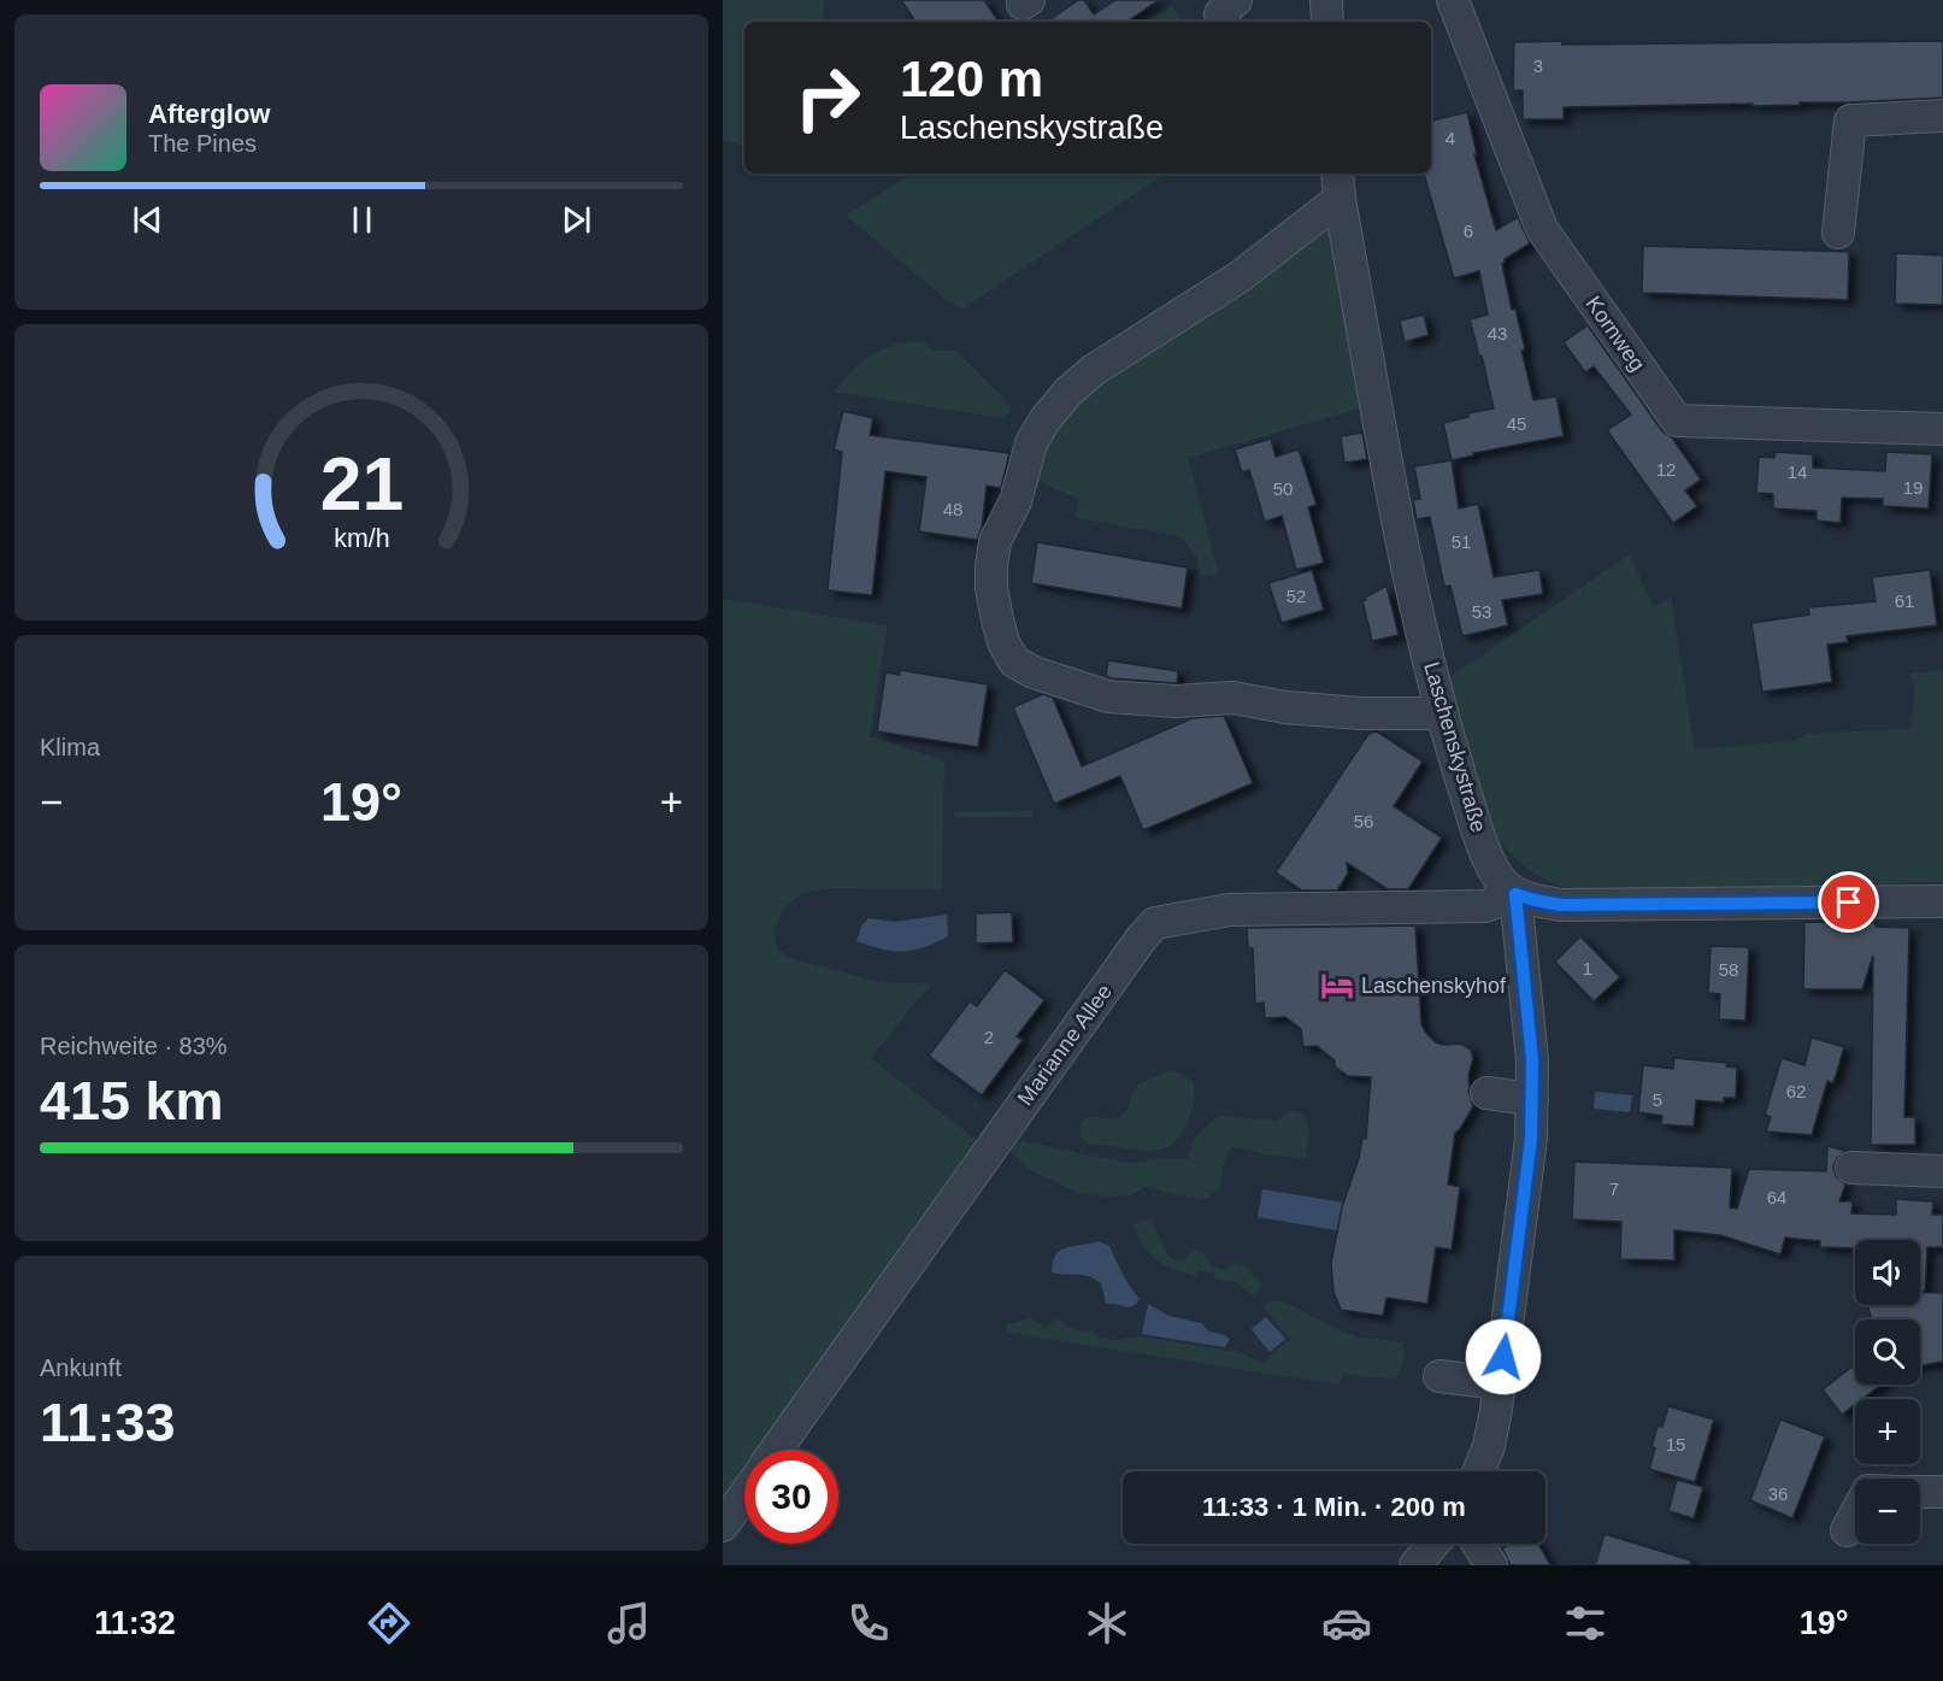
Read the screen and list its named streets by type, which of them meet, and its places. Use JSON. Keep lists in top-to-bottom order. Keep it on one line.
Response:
{"streets":{"street":["Kornweg","Laschenskystraße","Marianne Allee"]},"crossings":[["Laschenskystraße","Marianne Allee"]],"places":{"hotel":["Laschenskyhof"]},"house_numbers":["3","4","6","43","45","12","14","19","50","48","51","52","61","53","56","1","58","2","62","5","7","64","15","36"],"page":{"turn":["120 m","Laschenskystraße"],"song":["Afterglow","The Pines"],"tile":["Klima",["Reichweite · 83%","415 km"],["Ankunft","11:33"]],"heat":["−","19°","+"],"map_buttons":["+","−"],"limit":"30","trip":"11:33 · 1 Min. · 200 m","tabs":["11:32","19°"],"gauge":["21","km/h"]}}
